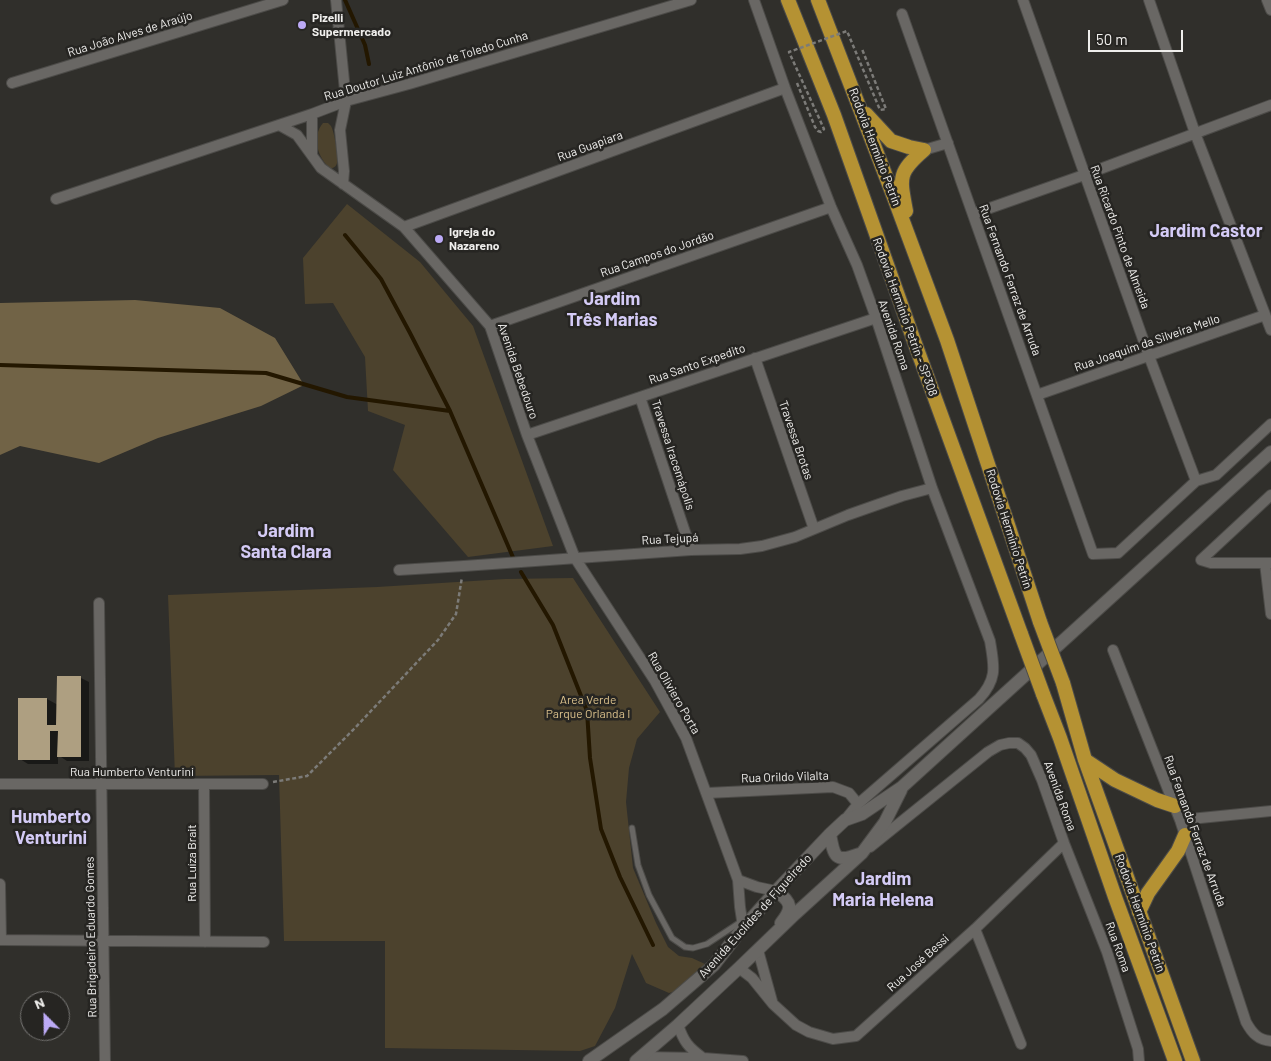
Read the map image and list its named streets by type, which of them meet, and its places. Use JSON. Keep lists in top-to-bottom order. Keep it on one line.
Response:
{"streets":{"main road":["Rodovia Hermínio Petrin","Rodovia Hermínio Petrin - SP308"],"street":["Rua João Alves de Araújo","Rua Doutor Luiz Antônio de Toledo Cunha","Rua Guapiara","Rua Ricardo Pinto de Almeida","Rua Campos do Jordão","Rua Fernando Ferraz de Arruda","Avenida Roma","Rua Joaquim da Silveira Mello","Rua Santo Expedito","Avenida Bebedouro","Travessa Brotas","Travessa Iracemápolis","Rua Tejupá","Rua Oliviero Porta","Rua Humberto Venturini","Rua Orildo Vilalta","Rua Luíza Brait","Avenida Euclides de Figueiredo","Rua Brigadeiro Eduardo Gomes","Rua Roma","Rua José Bessi"]},"crossings":[["Rua Doutor Luiz Antônio de Toledo Cunha","Avenida Bebedouro"],["Rua Guapiara","Avenida Roma"],["Rua Guapiara","Avenida Bebedouro"],["Rodovia Hermínio Petrin","Rodovia Hermínio Petrin - SP308"],["Rua Ricardo Pinto de Almeida","Rua Fernando Ferraz de Arruda"],["Rua Ricardo Pinto de Almeida","Rua Joaquim da Silveira Mello"],["Rua Campos do Jordão","Avenida Roma"],["Rua Campos do Jordão","Avenida Bebedouro"],["Rua Fernando Ferraz de Arruda","Rua Joaquim da Silveira Mello"],["Avenida Roma","Rua Santo Expedito"],["Avenida Roma","Rua Tejupá"],["Avenida Roma","Avenida Euclides de Figueiredo"],["Avenida Roma","Rua Roma"],["Avenida Roma","Rua José Bessi"],["Rua Santo Expedito","Avenida Bebedouro"],["Rua Santo Expedito","Travessa Brotas"],["Rua Santo Expedito","Travessa Iracemápolis"],["Avenida Bebedouro","Rua Tejupá"],["Avenida Bebedouro","Rua Oliviero Porta"],["Travessa Brotas","Rua Tejupá"],["Travessa Iracemápolis","Rua Tejupá"],["Rua Tejupá","Rua Oliviero Porta"],["Rua Oliviero Porta","Rua Orildo Vilalta"],["Rua Oliviero Porta","Avenida Euclides de Figueiredo"],["Rua Humberto Venturini","Rua Luíza Brait"],["Rua Humberto Venturini","Rua Brigadeiro Eduardo Gomes"],["Rua Orildo Vilalta","Avenida Euclides de Figueiredo"],["Avenida Euclides de Figueiredo","Rua José Bessi"],["Rua Roma","Rua José Bessi"]],"districts":["Jardim Castor","Jardim Três Marias","Jardim Santa Clara","Humberto Venturini","Jardim Maria Helena"],"parks":["Area Verde Parque Orlanda I"],"places":["Pizelli Supermercado","Igreja do Nazareno"],"scale_bar":"50 m","north":"top left"}
